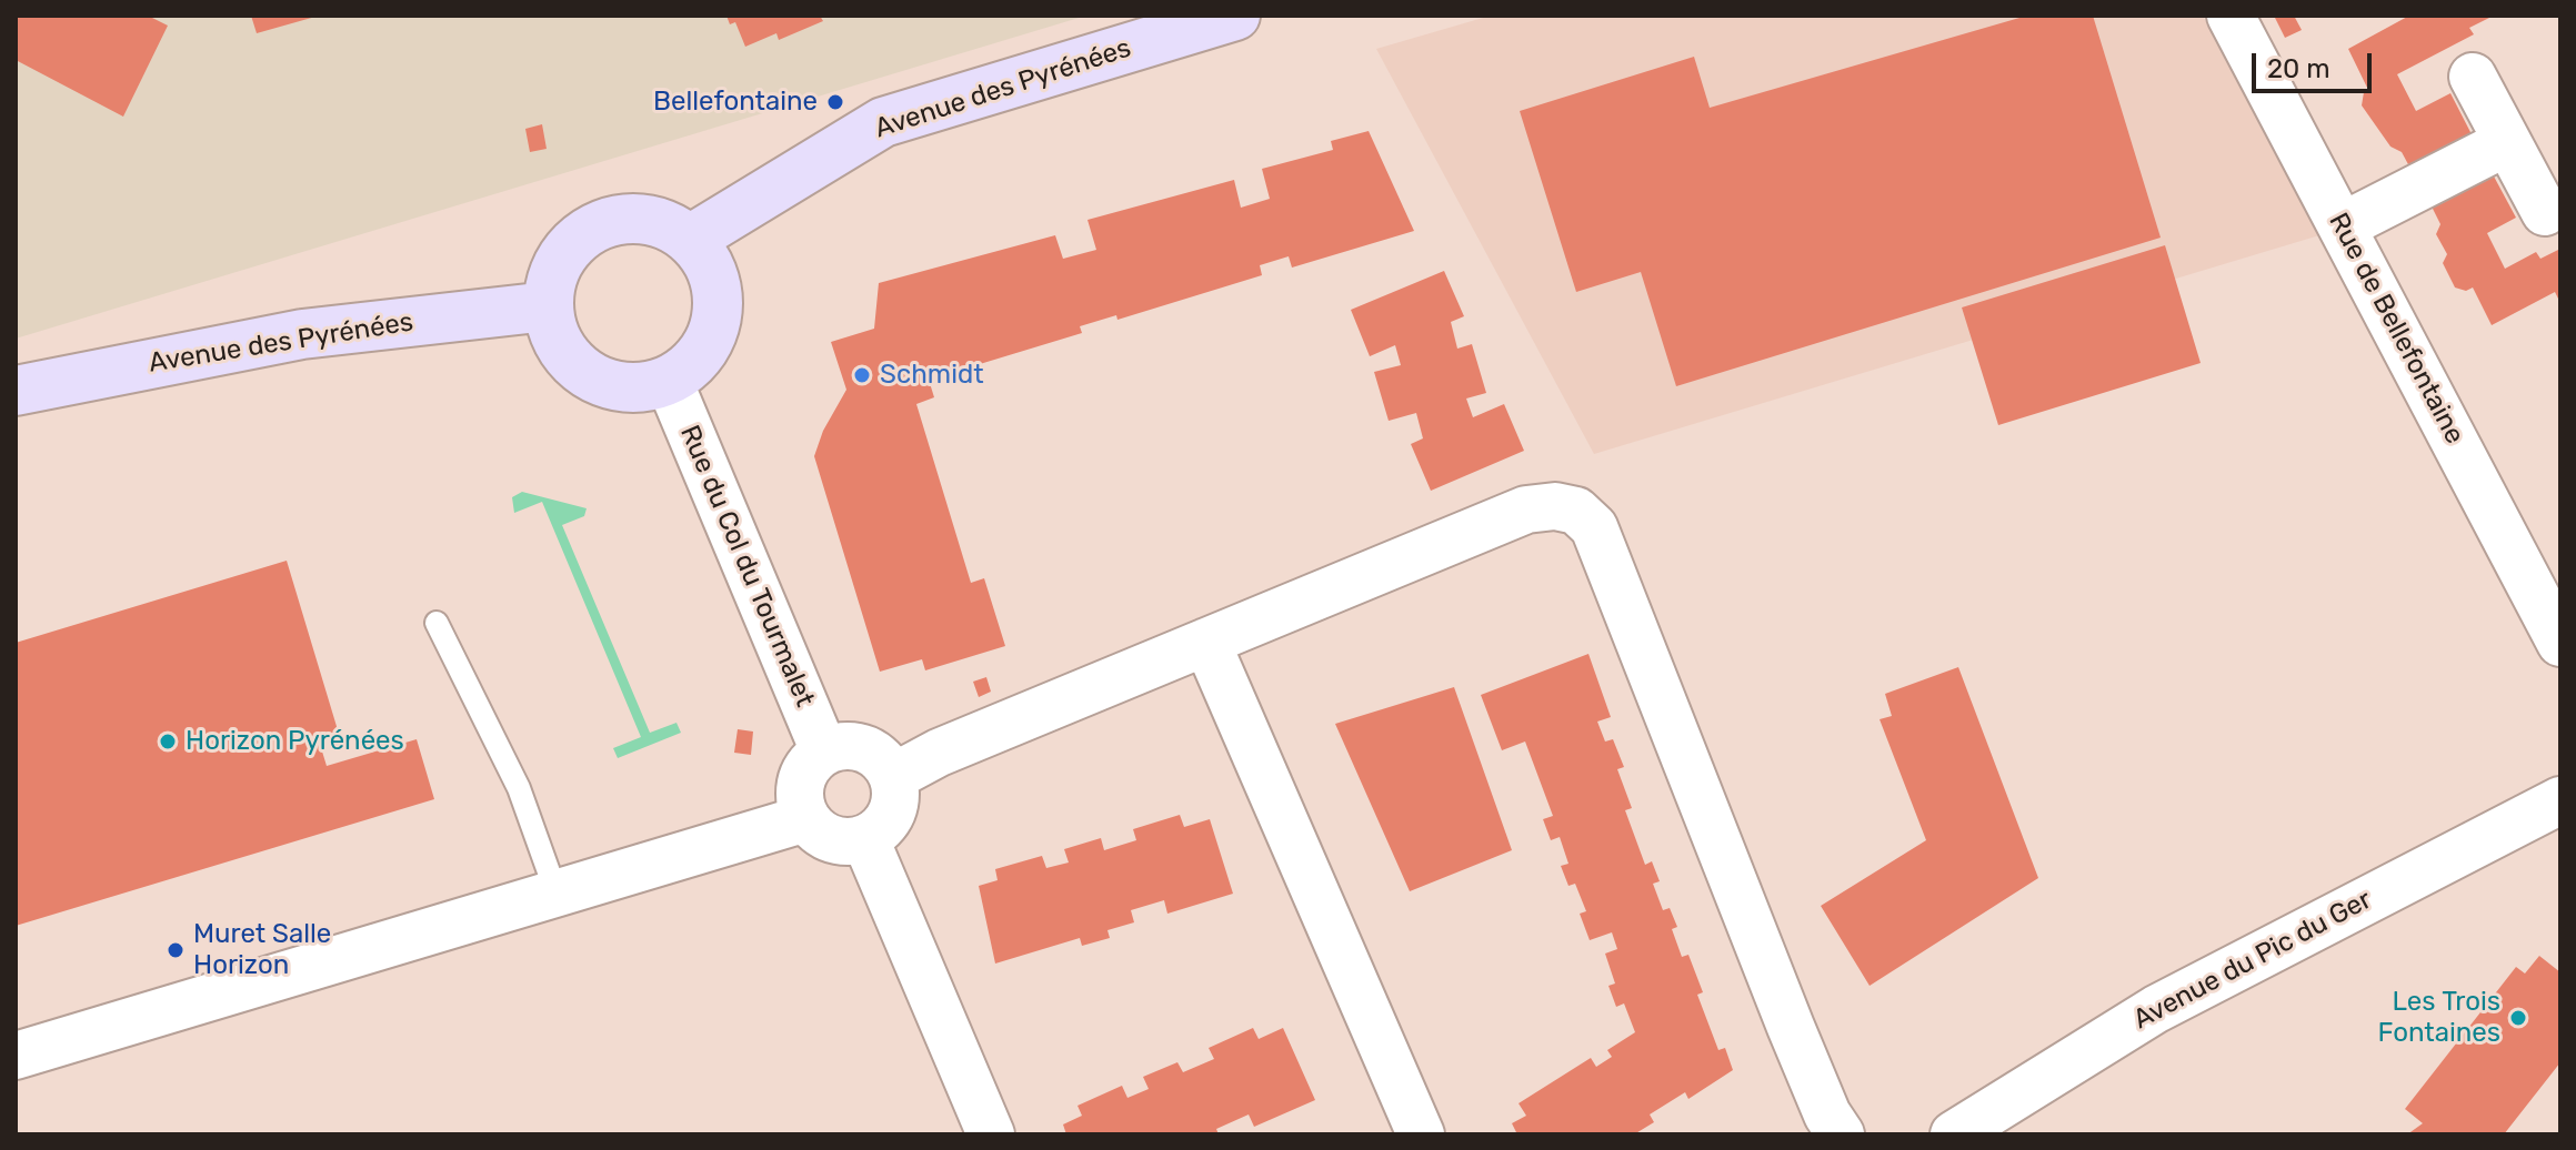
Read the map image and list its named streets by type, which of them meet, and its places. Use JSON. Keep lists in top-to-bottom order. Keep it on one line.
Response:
{"streets":{"main road":["Avenue des Pyrénées"],"street":["Rue de Bellefontaine","Rue du Col du Tourmalet","Avenue du Pic du Ger"]},"crossings":[["Avenue des Pyrénées","Rue du Col du Tourmalet"]],"places":["Bellefontaine","Schmidt","Horizon Pyrénées","Muret Salle Horizon","Les Trois Fontaines"],"scale_bar":"20 m"}
